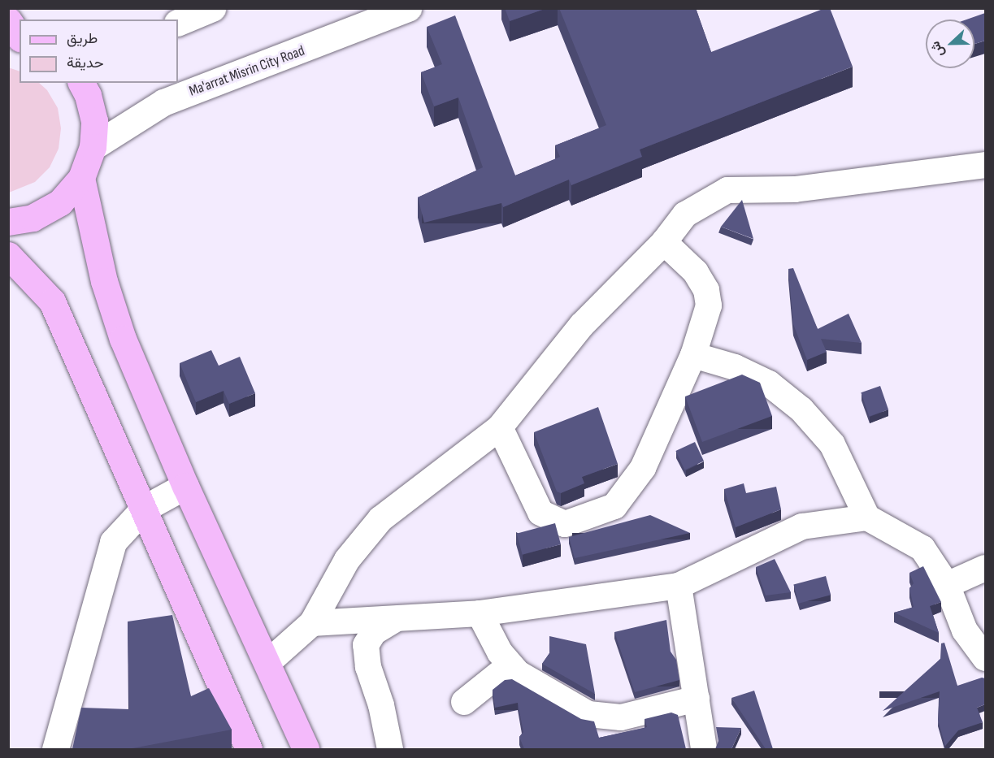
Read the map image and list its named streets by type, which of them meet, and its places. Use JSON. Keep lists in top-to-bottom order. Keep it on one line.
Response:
{"streets":{"main road":["Ma'arrat Misrin City Road"]},"legend":["طريق","حديقة"],"north":"left"}
